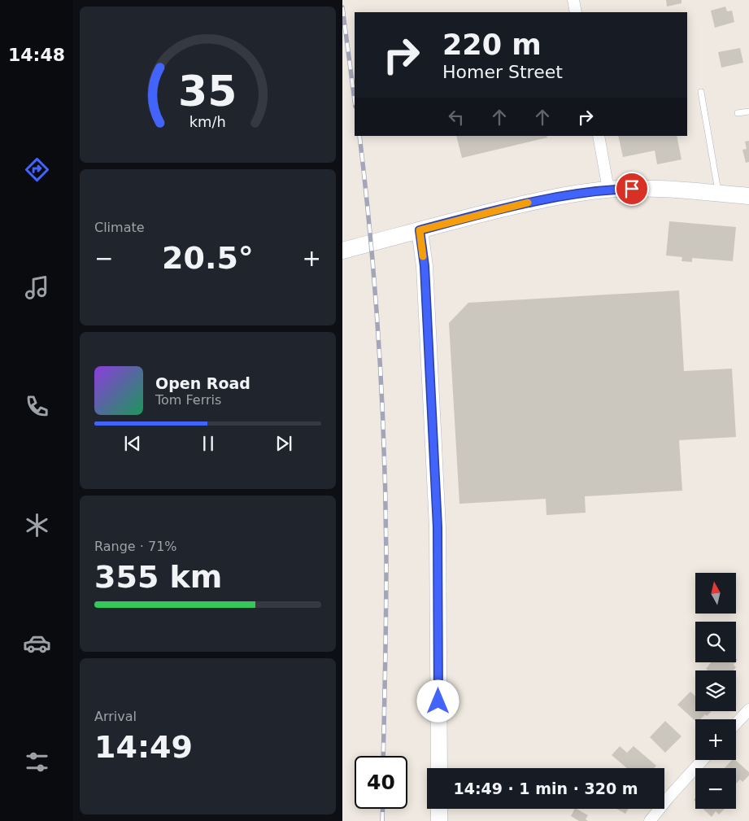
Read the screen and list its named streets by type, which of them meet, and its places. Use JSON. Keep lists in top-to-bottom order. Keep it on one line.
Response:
{"north":"top","page":{"tabs":"14:48","turn":["220 m","Homer Street"],"tile":["Climate",["Range · 71%","355 km"],["Arrival","14:49"]],"heat":["−","20.5°","+"],"song":["Open Road","Tom Ferris"],"map_buttons":["+","−"],"limit":"40","trip":"14:49 · 1 min · 320 m","gauge":["35","km/h"]}}
